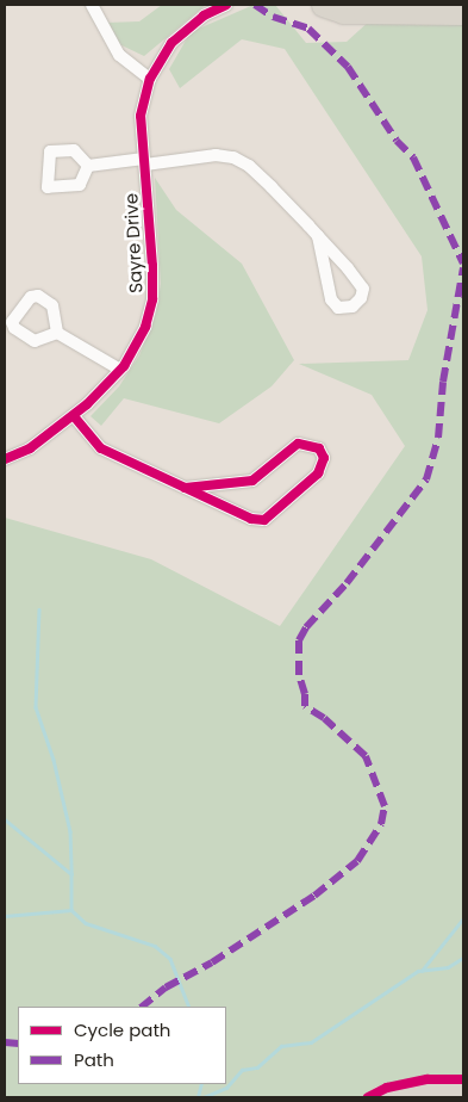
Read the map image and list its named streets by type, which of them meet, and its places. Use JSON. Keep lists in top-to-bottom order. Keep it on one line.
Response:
{"streets":{"street":["Sayre Drive"]},"legend":["Cycle path","Path"]}
